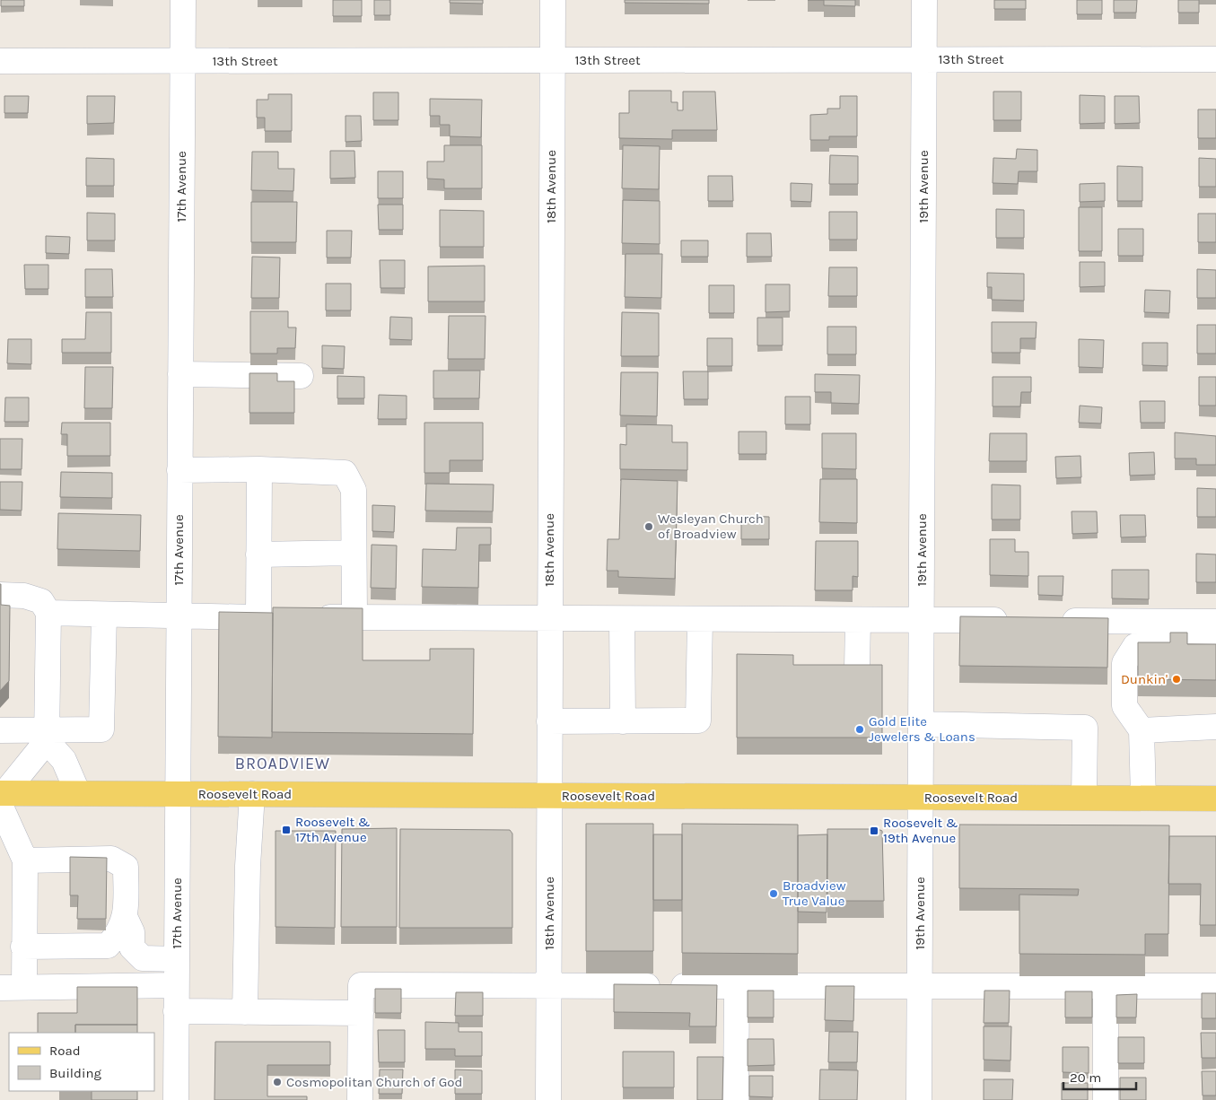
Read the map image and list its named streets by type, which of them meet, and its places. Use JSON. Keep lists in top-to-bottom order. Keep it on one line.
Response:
{"streets":{"main road":["Roosevelt Road"],"street":["13th Street","17th Avenue","18th Avenue","19th Avenue"]},"crossings":[["13th Street","17th Avenue"],["13th Street","18th Avenue"],["13th Street","19th Avenue"],["17th Avenue","Roosevelt Road"],["18th Avenue","Roosevelt Road"],["19th Avenue","Roosevelt Road"]],"districts":["BROADVIEW"],"places":{"other":["Wesleyan Church of Broadview","Dunkin'","Gold Elite Jewelers & Loans","Broadview True Value","Cosmopolitan Church of God"],"transit":["Roosevelt & 17th Avenue","Roosevelt & 19th Avenue"]},"legend":["Road","Building"],"scale_bar":"20 m"}
